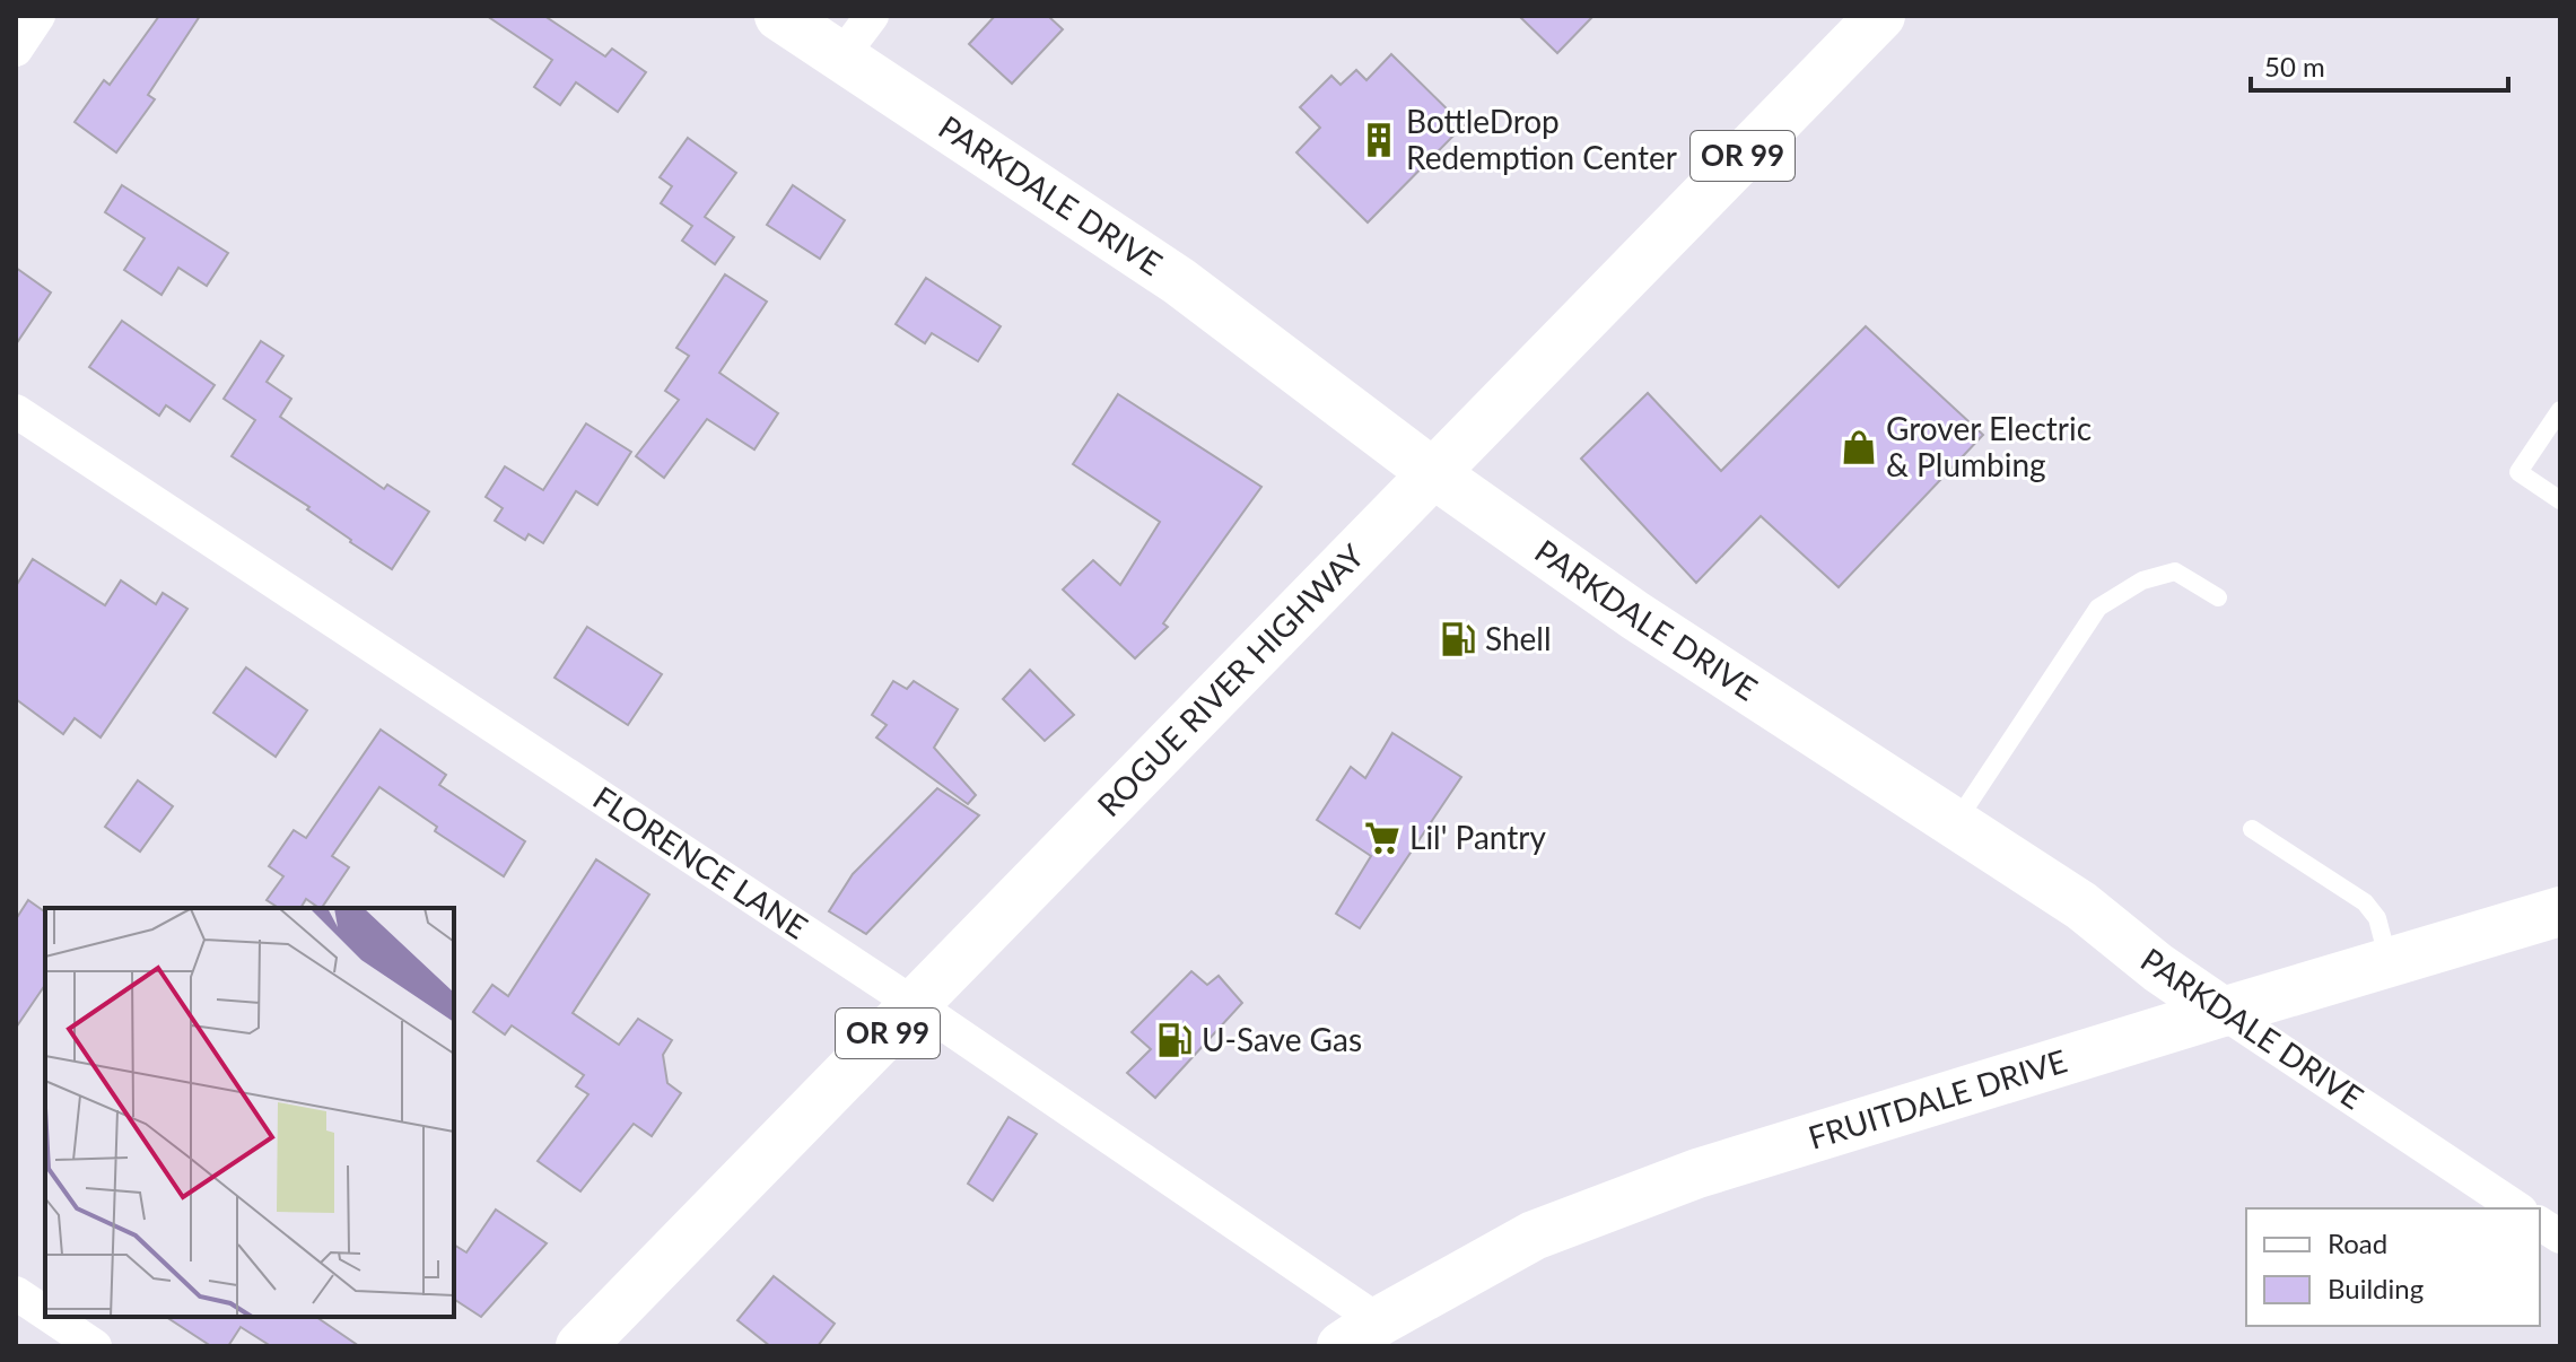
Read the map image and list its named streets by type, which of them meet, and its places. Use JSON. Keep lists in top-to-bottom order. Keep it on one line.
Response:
{"streets":{"main road":["OR 99","PARKDALE DRIVE","ROGUE RIVER HIGHWAY","FRUITDALE DRIVE"],"street":["FLORENCE LANE"]},"crossings":[["PARKDALE DRIVE","ROGUE RIVER HIGHWAY"],["PARKDALE DRIVE","FRUITDALE DRIVE"],["ROGUE RIVER HIGHWAY","FLORENCE LANE"],["FLORENCE LANE","FRUITDALE DRIVE"]],"places":{"building":["BottleDrop Redemption Center"],"shop":["Grover Electric & Plumbing"],"fuel station":["Shell","U-Save Gas"],"supermarket":["Lil' Pantry"]},"legend":["Road","Building"],"scale_bar":"50 m"}
